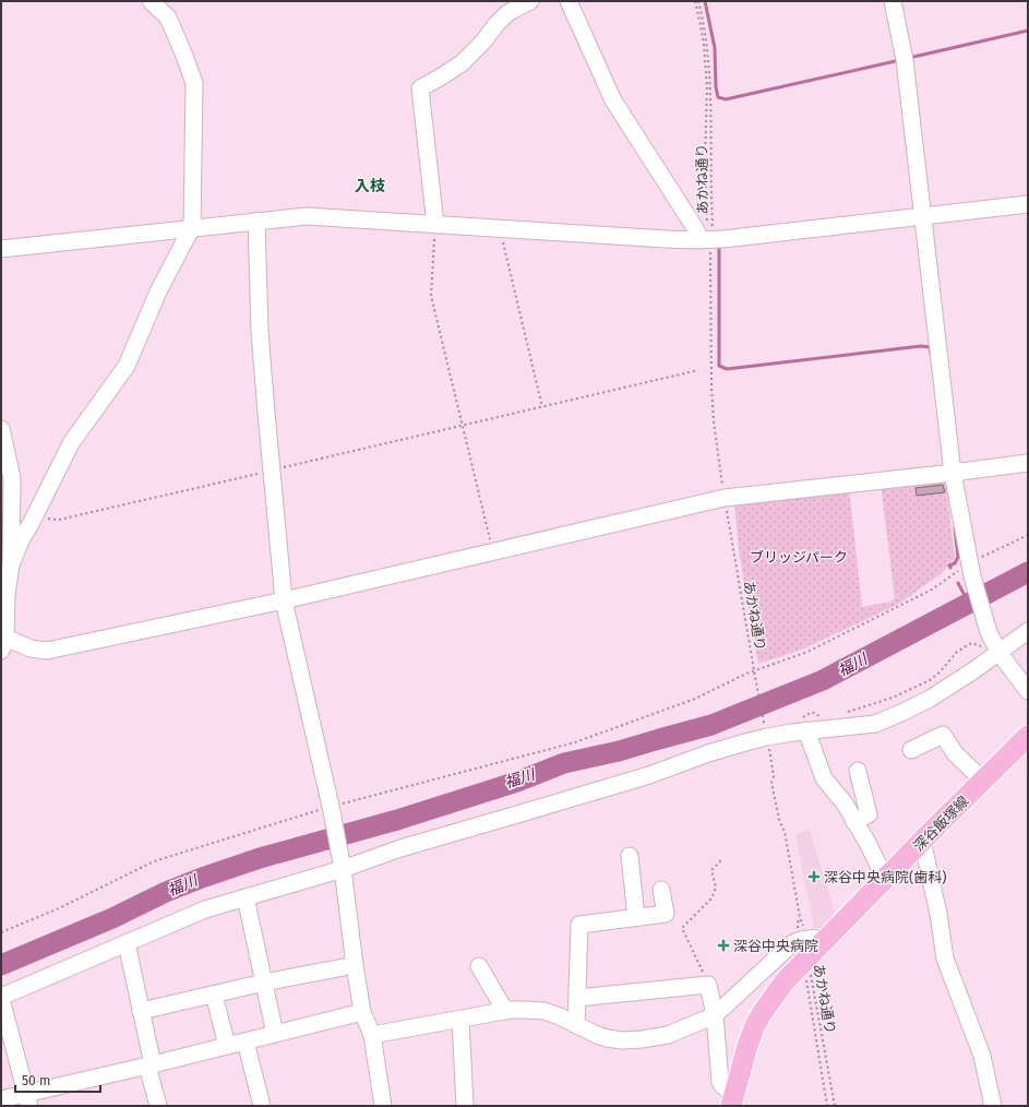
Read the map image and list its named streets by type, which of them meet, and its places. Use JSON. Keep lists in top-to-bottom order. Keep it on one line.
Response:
{"streets":{"main road":["深谷飯塚線"],"path":["あかね通り"]},"crossings":[["あかね通り","深谷飯塚線"]],"districts":["入枝"],"water":["福川"],"parks":["ブリッジパーク"],"places":{"health":["深谷中央病院(歯科)","深谷中央病院"]},"scale_bar":"50 m"}
